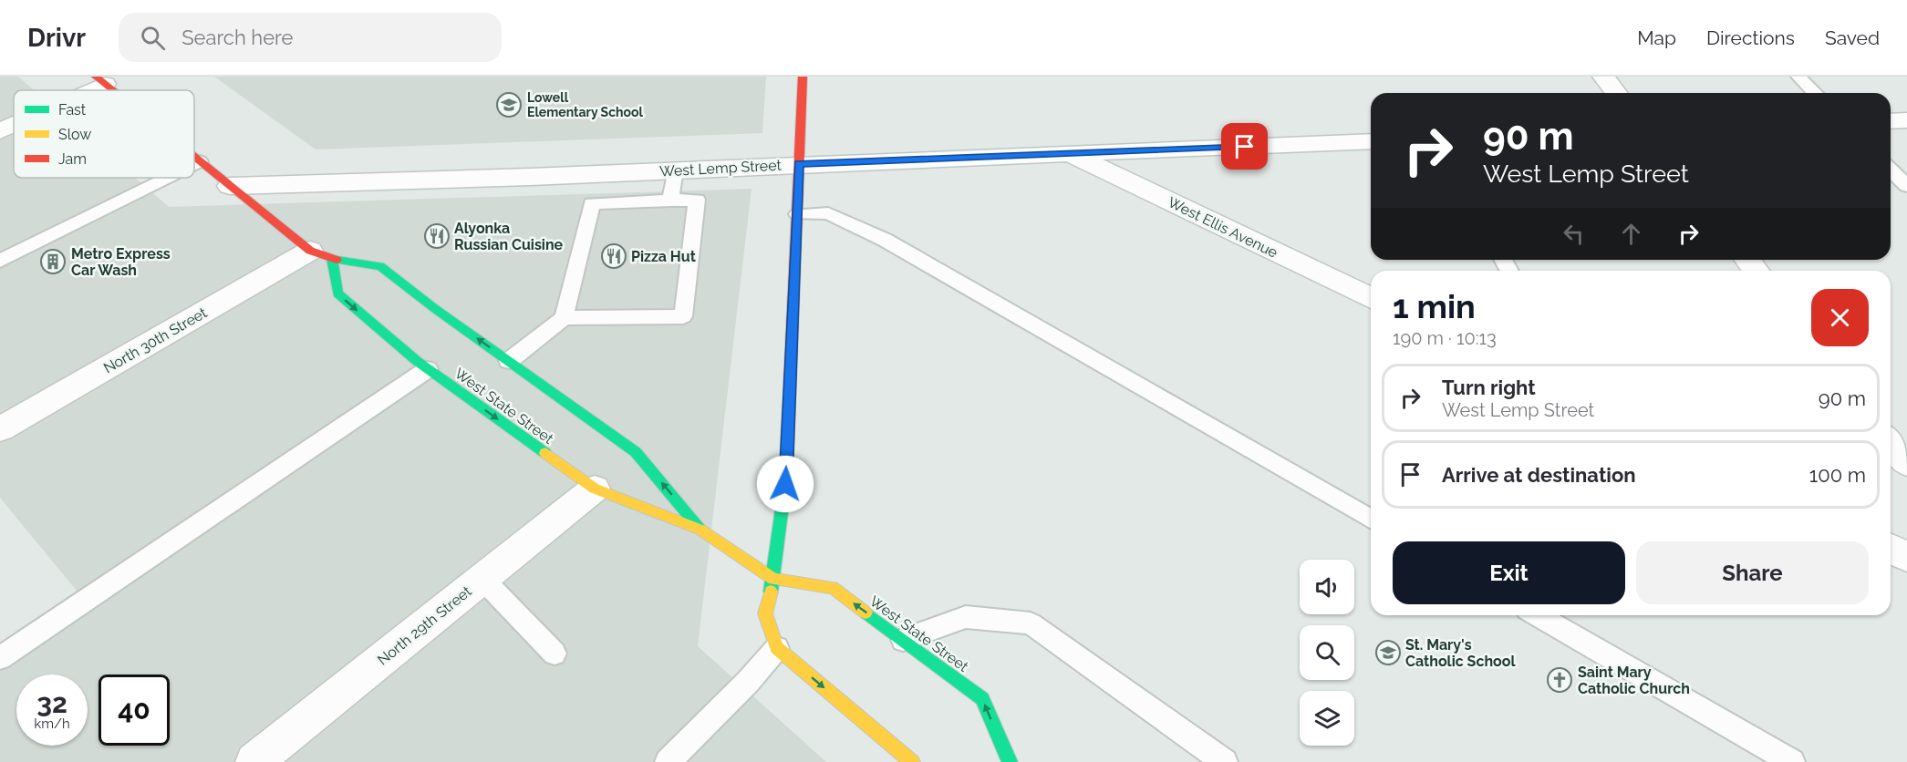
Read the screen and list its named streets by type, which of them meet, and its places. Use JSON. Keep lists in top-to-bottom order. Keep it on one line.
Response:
{"streets":{"main road":["West State Street"],"street":["West Lemp Street","West Ellis Avenue","North 30th Street","North 29th Street"]},"crossings":[["West Lemp Street","West Ellis Avenue"],["North 30th Street","West State Street"],["West State Street","North 29th Street"]],"places":{"school or university":["Lowell Elementary School","St. Mary's Catholic School"],"restaurant":["Alyonka Russian Cuisine","Pizza Hut"],"building":["Metro Express Car Wash"],"church":["Saint Mary Catholic Church"]},"legend":["Fast","Slow","Jam"],"page":{"header":"Drivr","search":"Search here","nav":["Map","Directions","Saved"],"turn":["90 m","West Lemp Street"],"heading":["1 min","190 m · 10:13"],"list":[{"name":"Turn right","note":"West Lemp Street","value":"90 m"},{"name":"Arrive at destination","value":"100 m"}],"buttons":["Exit","Share"],"speed":"32 km/h","limit":"40"}}
